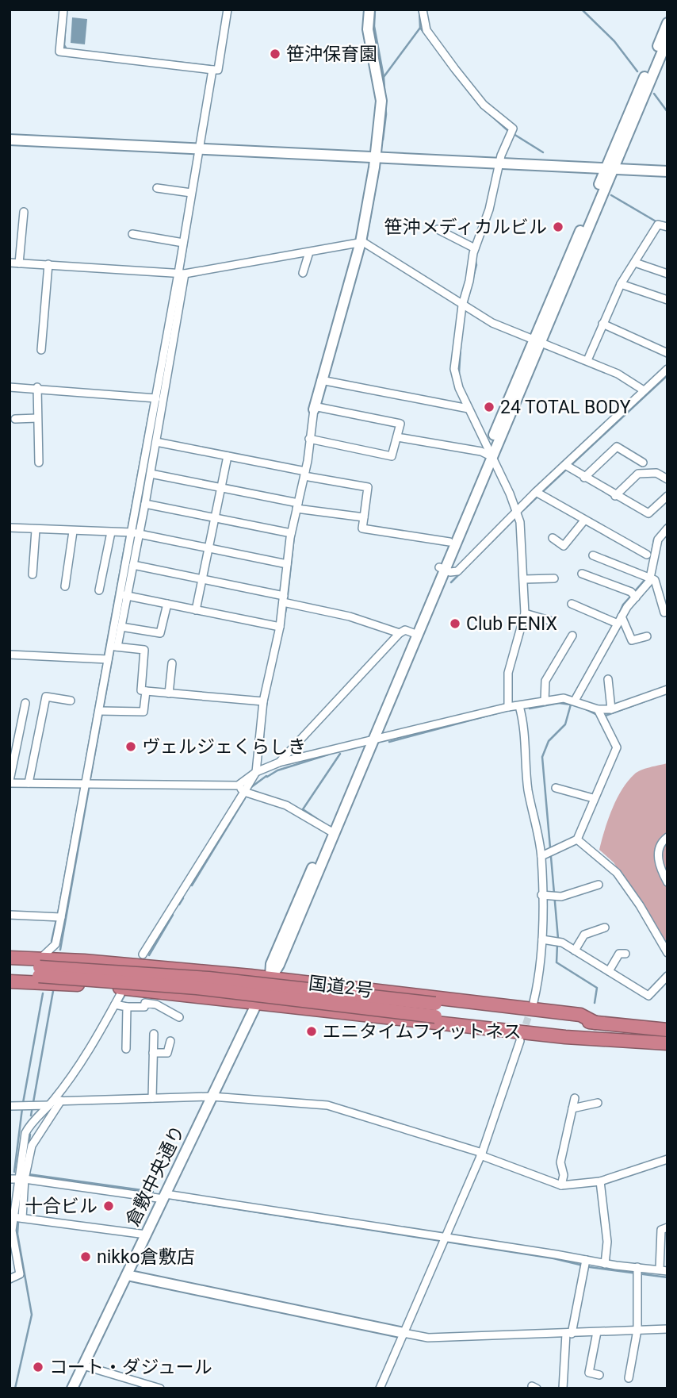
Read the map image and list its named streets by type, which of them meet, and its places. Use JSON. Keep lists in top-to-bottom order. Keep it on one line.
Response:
{"streets":{"highway":["国道2号"],"street":["倉敷中央通り"]},"places":["笹沖保育園","笹沖メディカルビル","24 TOTAL BODY","Club FENIX","ヴェルジェくらしき","エニタイムフィットネス","十合ビル","nikko倉敷店","コート・ダジュール"]}
